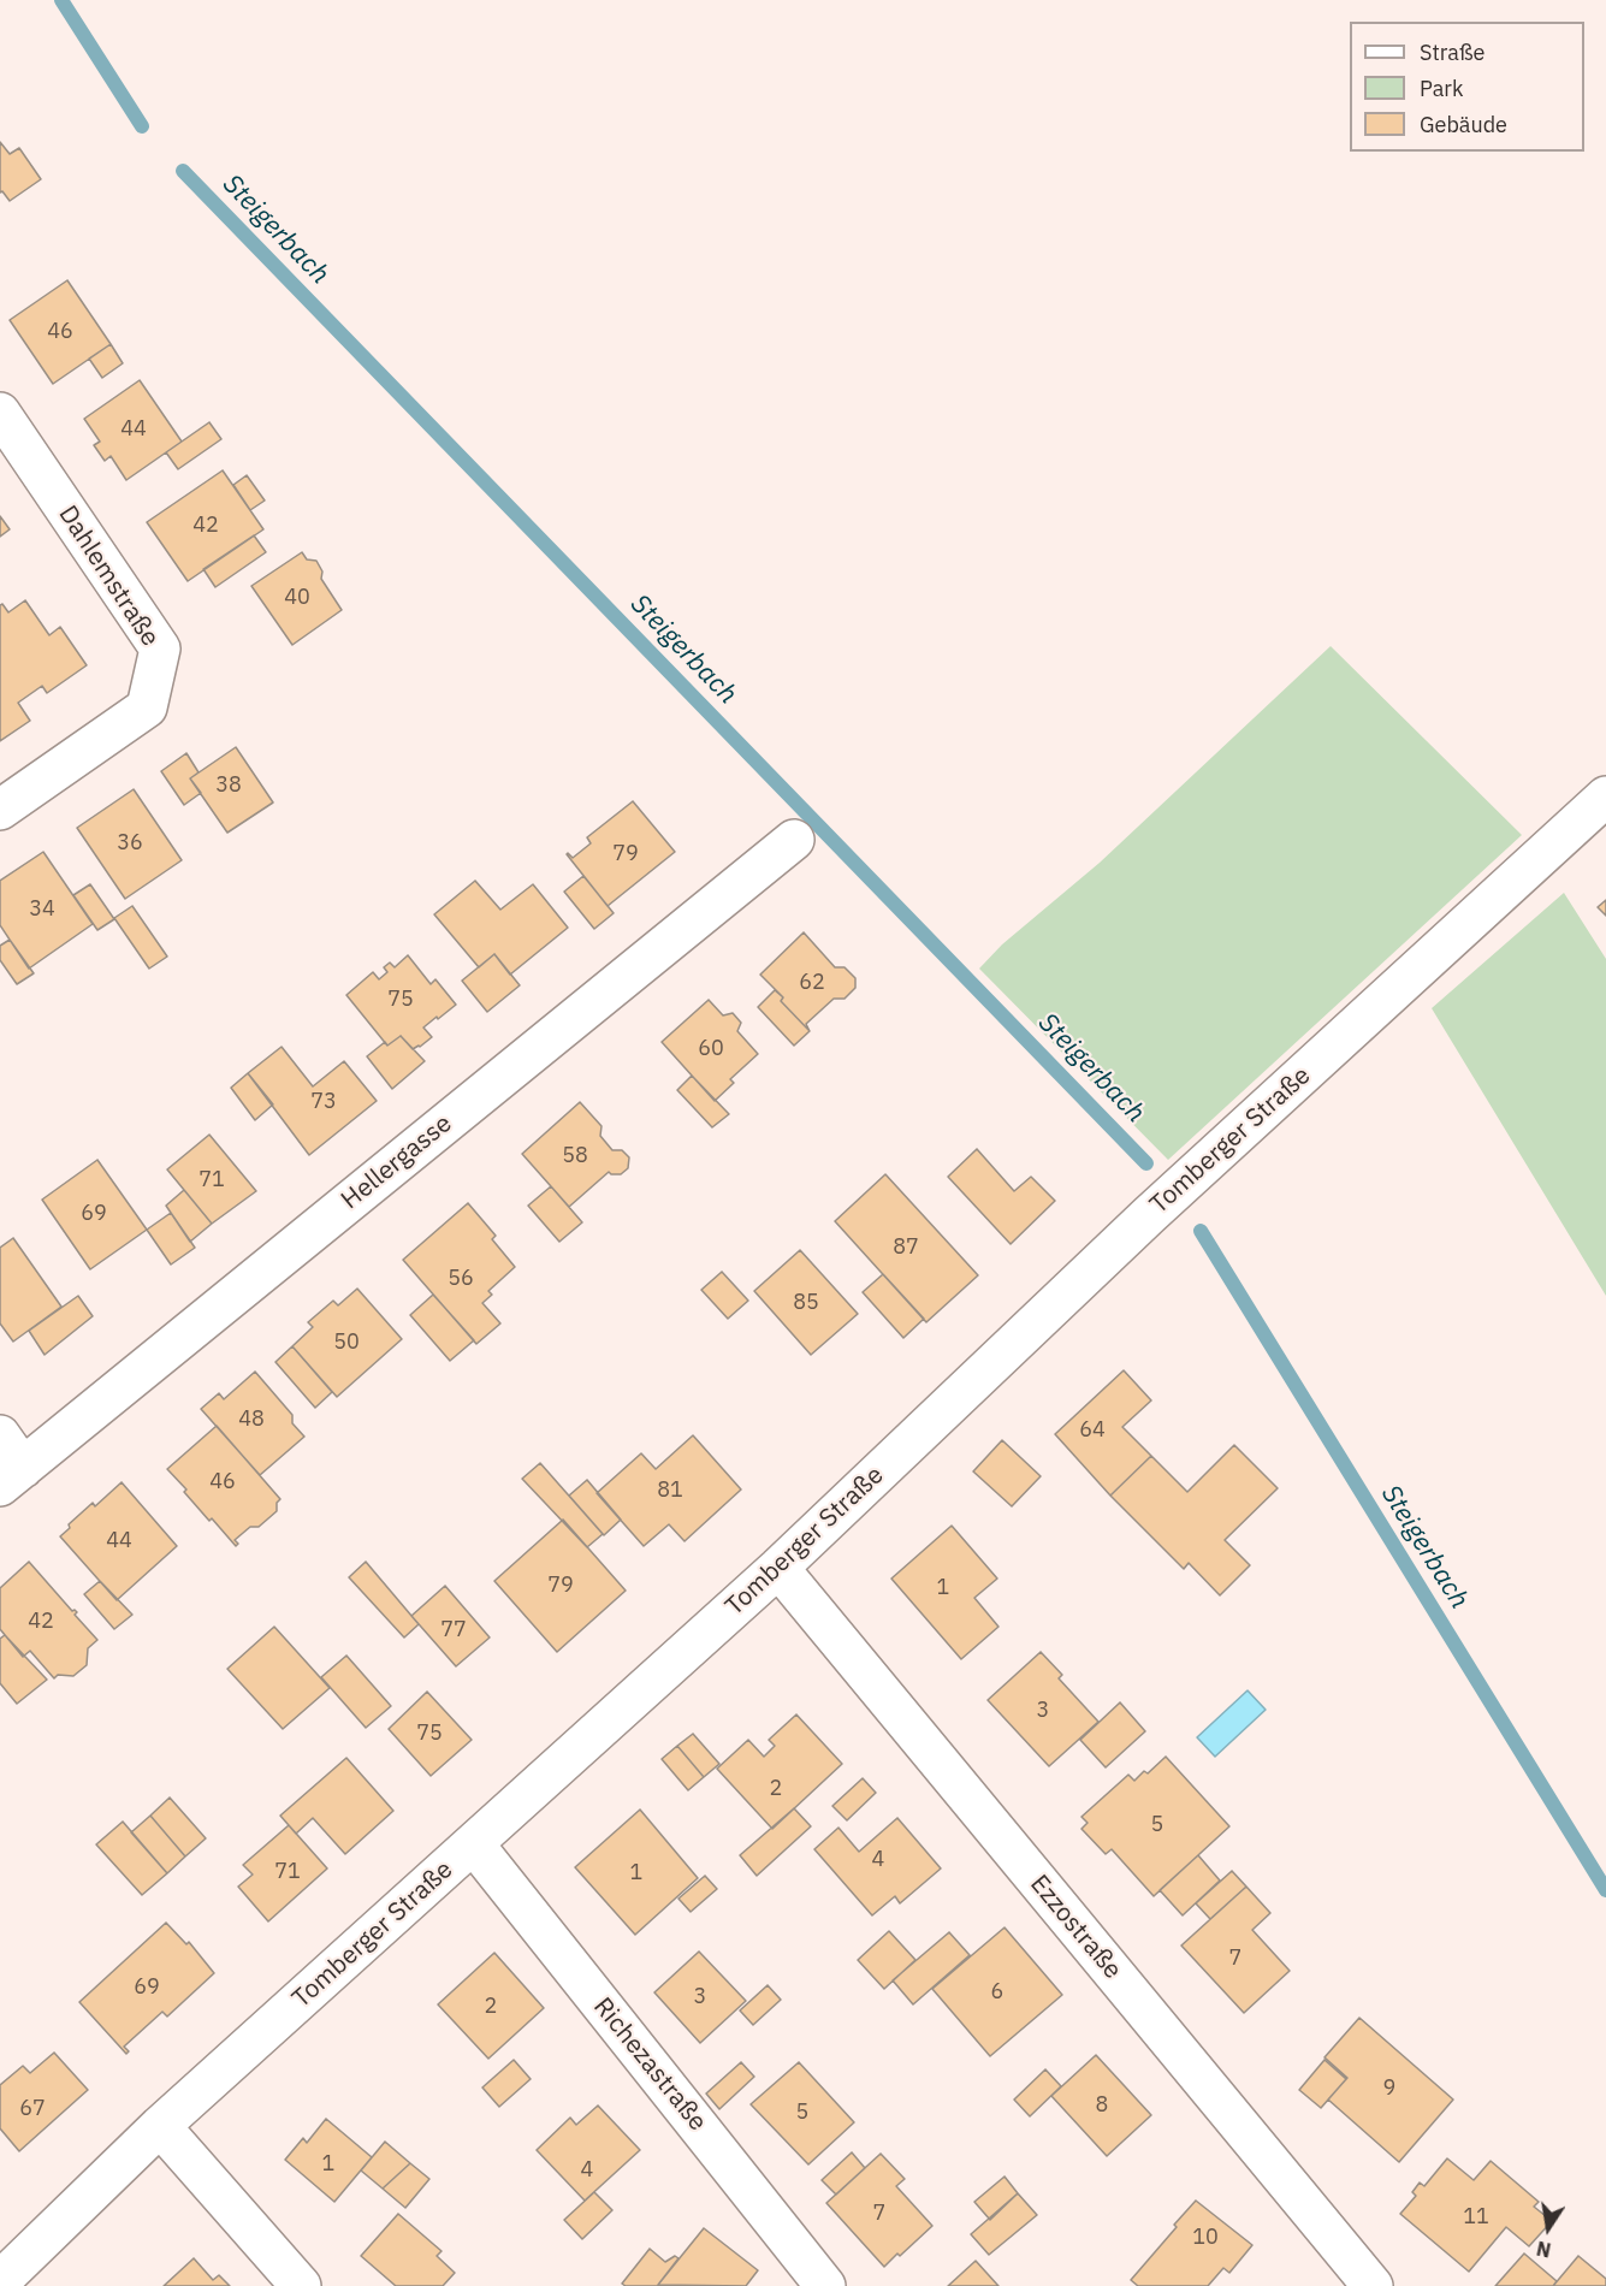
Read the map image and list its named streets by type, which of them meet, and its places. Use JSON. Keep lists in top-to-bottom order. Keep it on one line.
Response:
{"streets":{"street":["Dahlemstraße","Tomberger Straße","Hellergasse","Ezzostraße","Richezastraße"]},"crossings":[["Tomberger Straße","Ezzostraße"],["Tomberger Straße","Richezastraße"]],"water":["Steigerbach"],"house_numbers":["46","44","42","40","38","36","79","34","62","75","60","73","58","71","69","87","56","85","50","48","64","46","81","44","79","1","42","77","3","75","2","5","4","71","1","7","69","6","3","2","9","8","67","5","1","4","7","11","10"],"legend":["Straße","Park","Gebäude"],"north":"bottom"}
